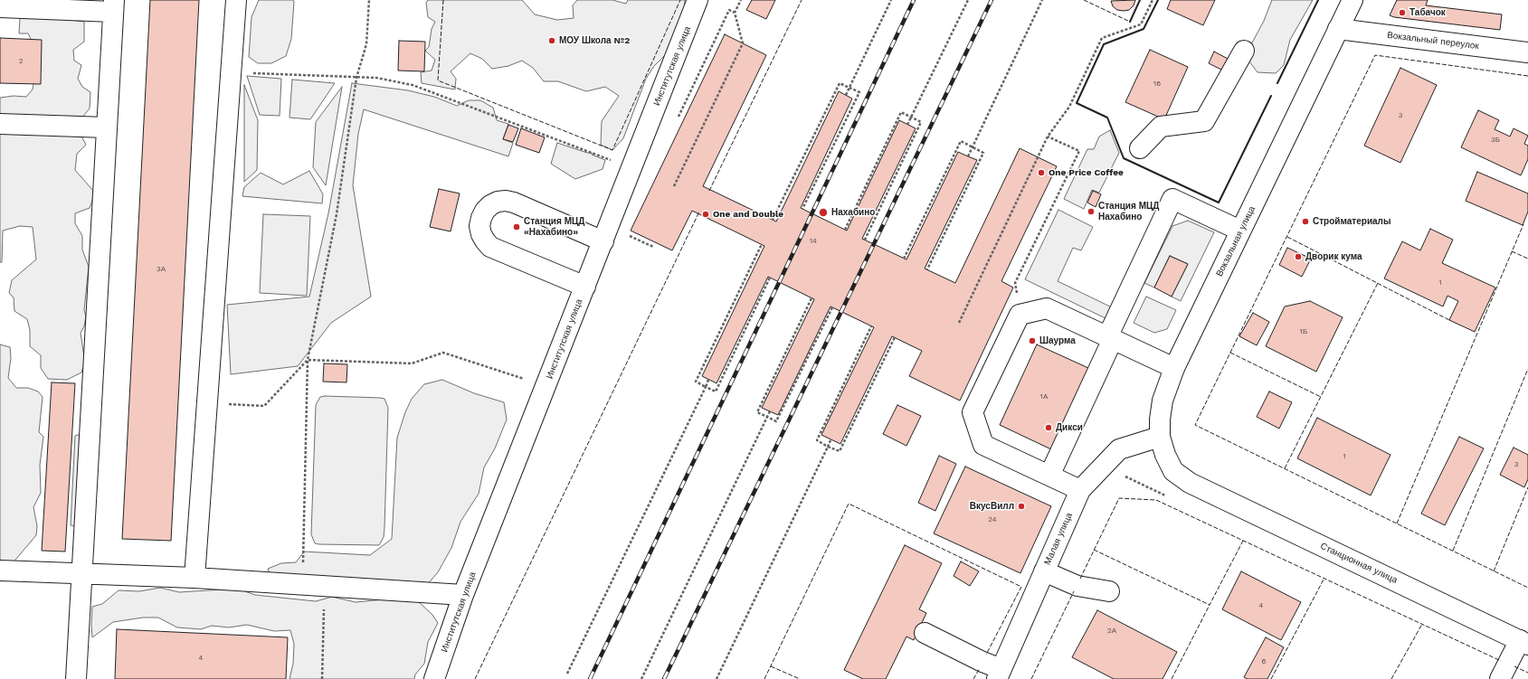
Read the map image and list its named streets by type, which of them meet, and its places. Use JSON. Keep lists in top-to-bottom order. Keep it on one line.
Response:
{"streets":{"street":["Вокзальный переулок","Институтская улица","Вокзальная улица","Малая улица","Станционная улица"]},"crossings":[["Вокзальный переулок","Вокзальная улица"],["Вокзальная улица","Малая улица"],["Вокзальная улица","Станционная улица"]],"places":["Табачок","МОУ Школа №2","One Price Coffee","Станция МЦД Нахабино","Нахабино","One and Double","Стройматериалы","Станция МЦД «Нахабино»","Дворик кума","Шаурма","Дикси","ВкусВилл"],"house_numbers":["2","16","3","3Б","14","3А","1","1Б","1А","1","3","24","4","2А","4","6"]}
